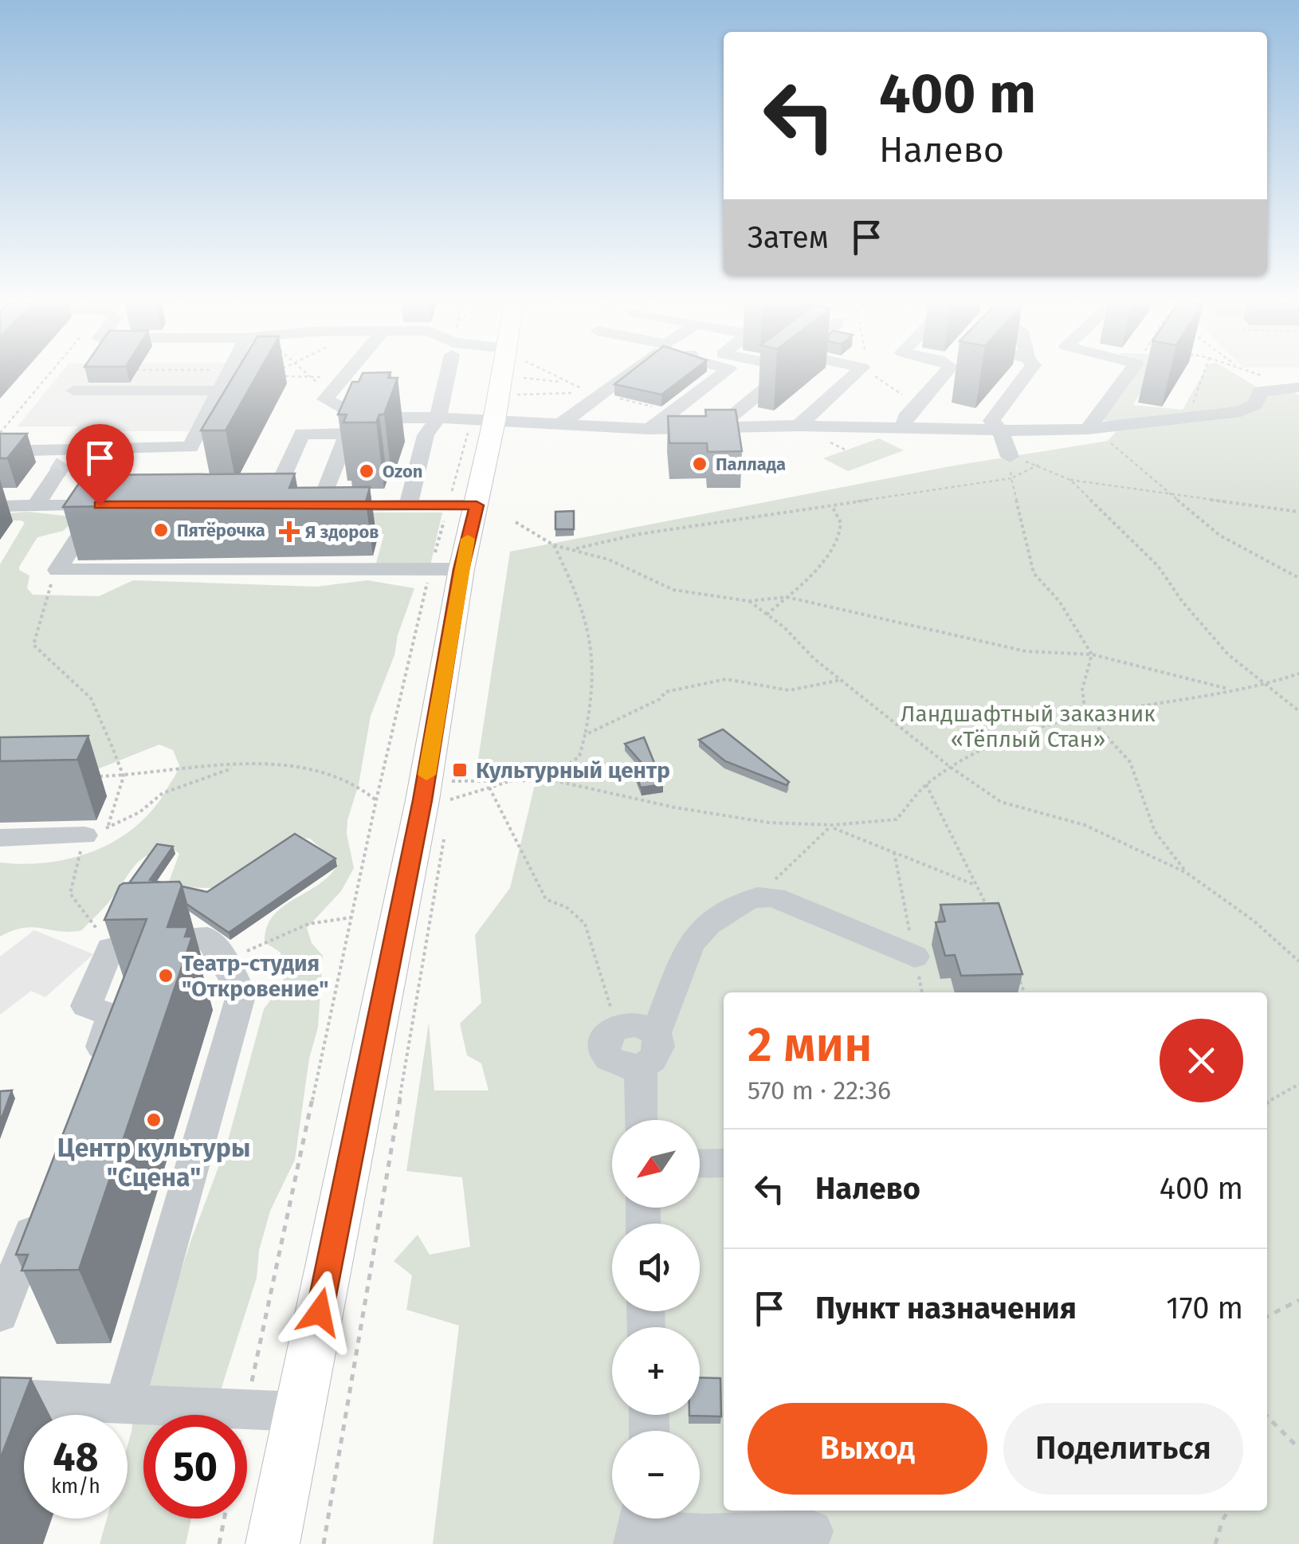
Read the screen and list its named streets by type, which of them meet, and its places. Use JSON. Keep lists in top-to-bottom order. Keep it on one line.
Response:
{"parks":["Ландшафтный заказник «Тёплый Стан»"],"places":{"other":["Паллада","Ozon","Пятёрочка","Театр-студия \"Откровение\"","Центр культуры \"Сцена\""],"health":["Я здоров"],"transit":["Культурный центр"]},"north":"bottom left","page":{"turn":["400 m","Налево"],"then":"Затем","heading":["2 мин","570 m · 22:36"],"map_buttons":["+","−"],"list":[{"name":"Налево","value":"400 m"},{"name":"Пункт назначения","value":"170 m"}],"buttons":["Выход","Поделиться"],"speed":"48 km/h","limit":"50"}}
